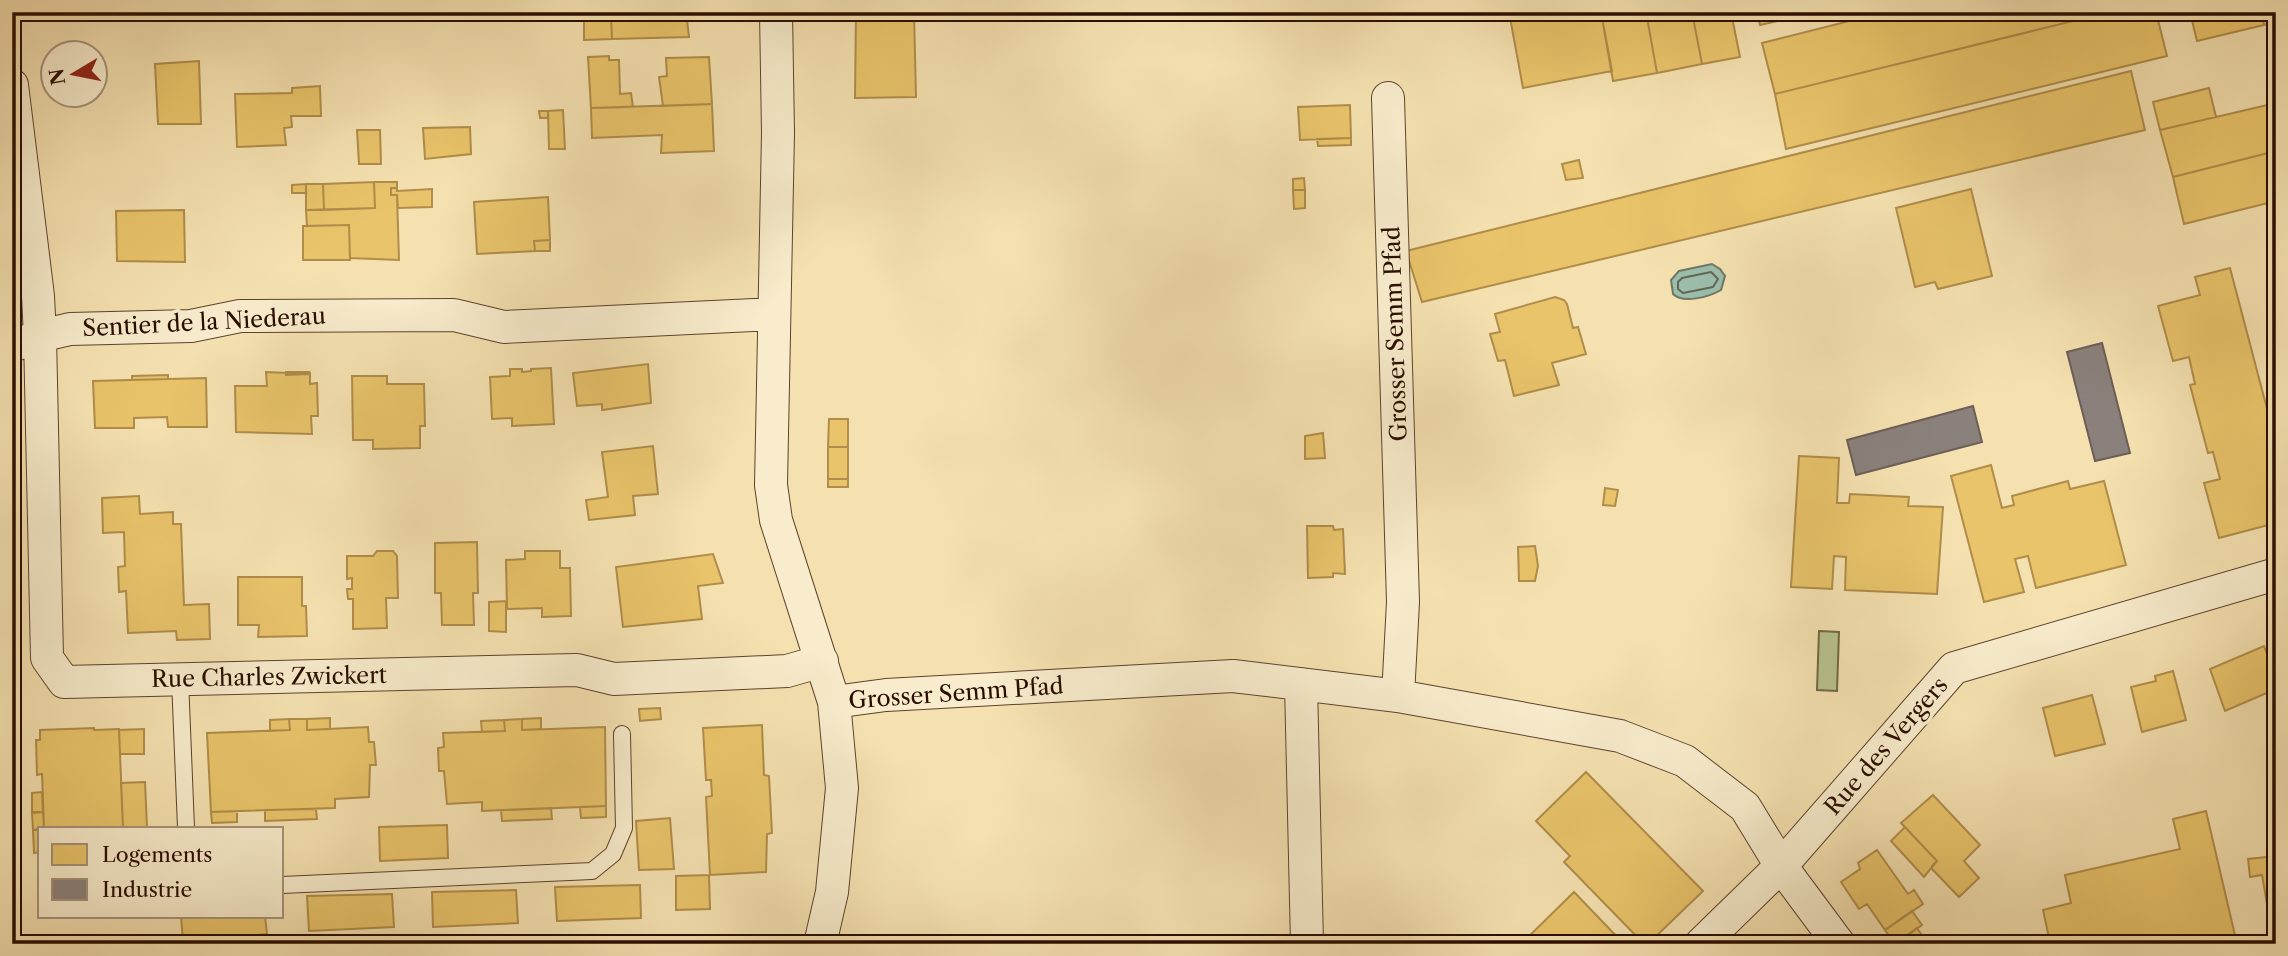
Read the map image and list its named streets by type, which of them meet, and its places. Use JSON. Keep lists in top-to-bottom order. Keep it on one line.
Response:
{"streets":{"street":["Sentier de la Niederau","Grosser Semm Pfad","Rue Charles Zwickert","Rue des Vergers"]},"crossings":[["Sentier de la Niederau","Grosser Semm Pfad"],["Sentier de la Niederau","Rue Charles Zwickert"],["Grosser Semm Pfad","Rue Charles Zwickert"],["Grosser Semm Pfad","Rue des Vergers"]],"legend":["Logements","Industrie"],"north":"left"}
